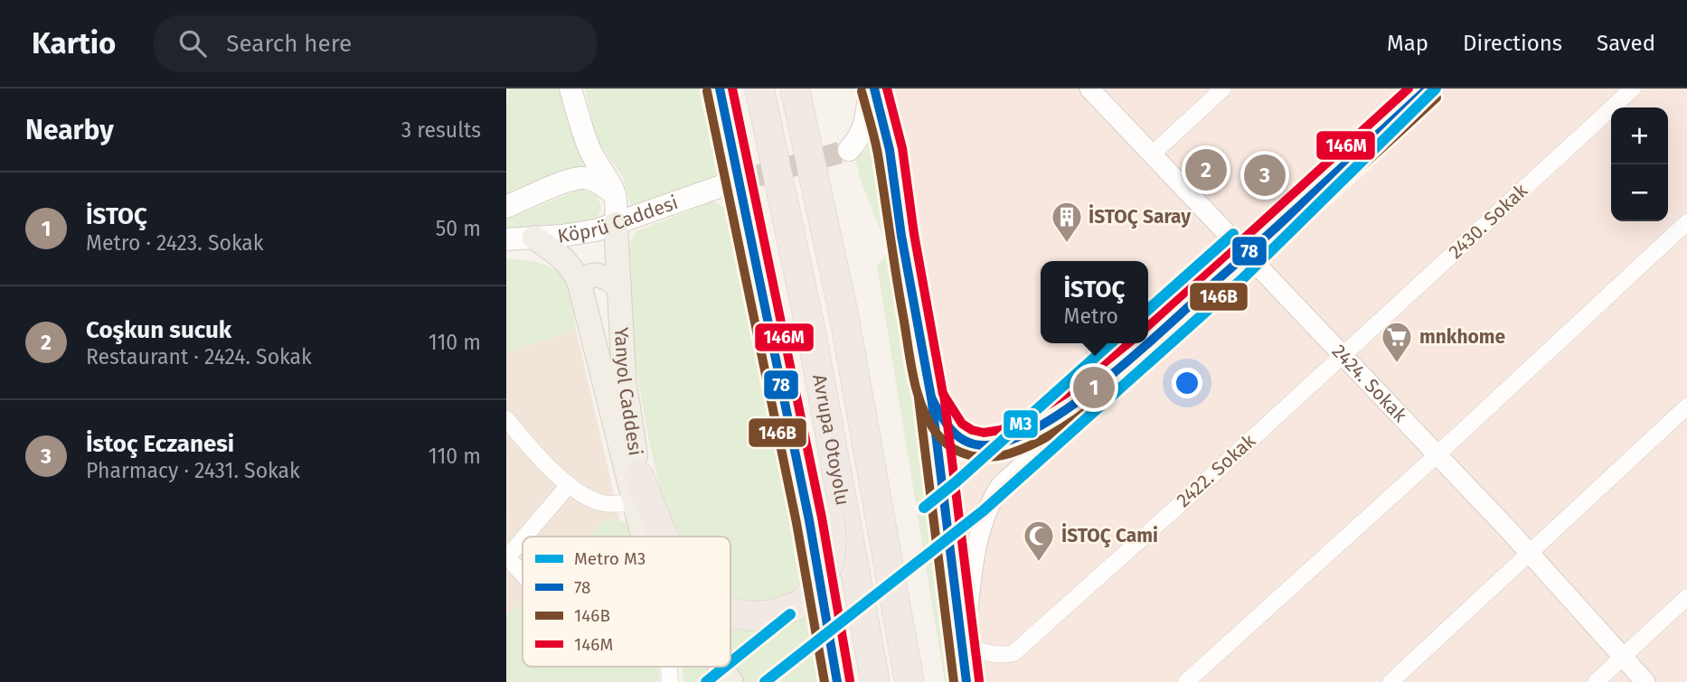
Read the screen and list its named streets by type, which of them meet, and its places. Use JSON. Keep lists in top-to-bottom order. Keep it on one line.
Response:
{"streets":{"highway":["Avrupa Otoyolu"],"main road":["Köprü Caddesi","Yanyol Caddesi"],"street":["2430. Sokak","2424. Sokak","2422. Sokak"]},"crossings":[["Köprü Caddesi","Yanyol Caddesi"],["2430. Sokak","2424. Sokak"],["2430. Sokak","2422. Sokak"],["2424. Sokak","2422. Sokak"]],"places":{"building":["İSTOÇ Saray"],"supermarket":["mnkhome"],"mosque":["İSTOÇ Cami"]},"lines":["metro line M3","transit line 78","transit line 146M","transit line 146B"],"legend":["Metro M3","78","146B","146M"],"page":{"header":"Kartio","search":"Search here","nav":["Map","Directions","Saved"],"heading":["Nearby","3 results"],"map_buttons":["+","−"],"pins":["2","3","1"],"list":[{"mark":"1","name":"İSTOÇ","note":"Metro · 2423. Sokak","value":"50 m"},{"mark":"2","name":"Coşkun sucuk","note":"Restaurant · 2424. Sokak","value":"110 m"},{"mark":"3","name":"İstoç Eczanesi","note":"Pharmacy · 2431. Sokak","value":"110 m"}],"popup":["İSTOÇ","Metro"]}}
